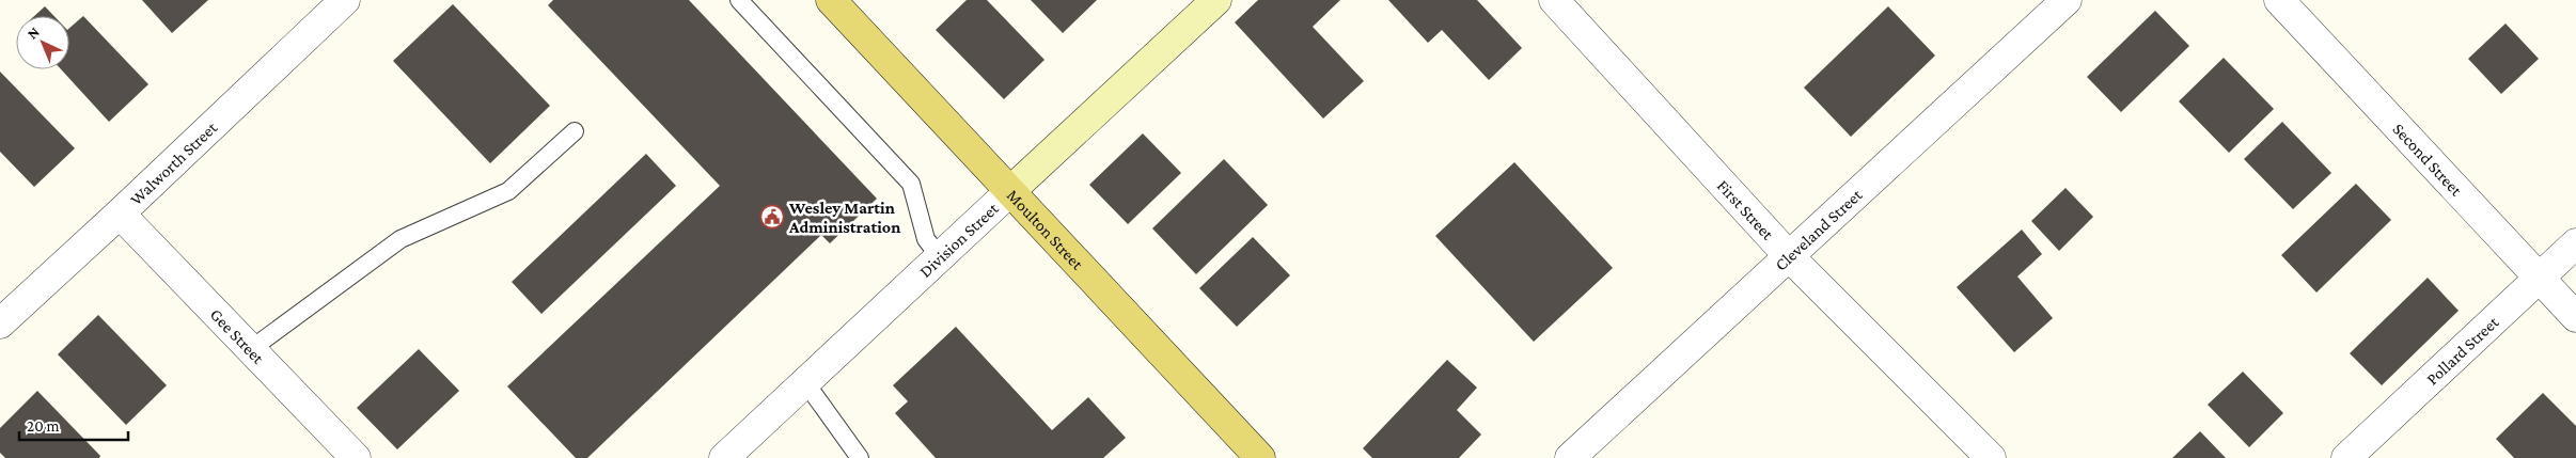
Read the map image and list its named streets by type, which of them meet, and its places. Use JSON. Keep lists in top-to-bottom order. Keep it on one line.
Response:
{"streets":{"main road":["Moulton Street"],"street":["Second Street","Walworth Street","First Street","Cleveland Street","Division Street","Gee Street","Pollard Street"]},"crossings":[["Second Street","Pollard Street"],["Walworth Street","Gee Street"],["First Street","Cleveland Street"],["Moulton Street","Division Street"]],"places":{"public building":["Wesley Martin Administration"]},"scale_bar":"20 m","north":"top left"}
